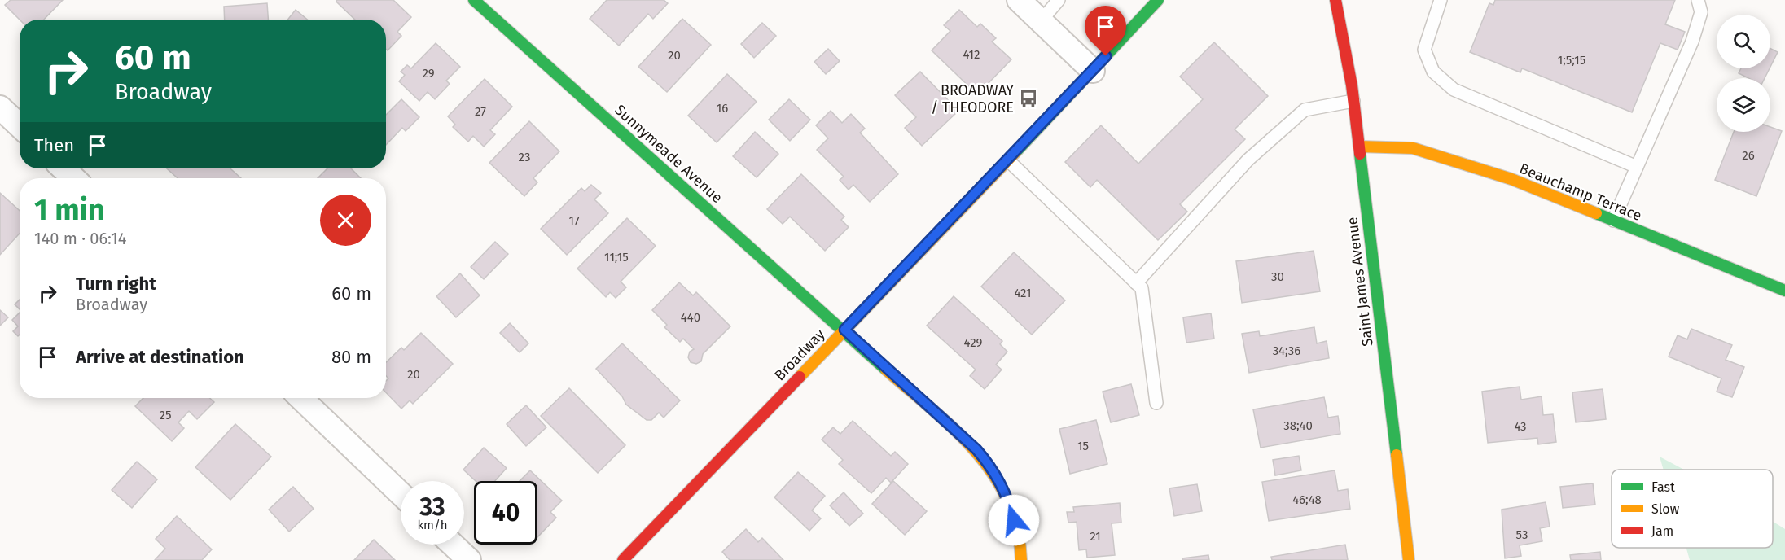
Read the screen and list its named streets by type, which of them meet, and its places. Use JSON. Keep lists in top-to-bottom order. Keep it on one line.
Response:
{"streets":{"main road":["Sunnymeade Avenue","Beauchamp Terrace","Saint James Avenue","Broadway"]},"crossings":[["Sunnymeade Avenue","Broadway"],["Beauchamp Terrace","Saint James Avenue"]],"places":{"bus stop":["BROADWAY / THEODORE"]},"house_numbers":["412","20","1;5;15","29","16","27","26","23","17","11;15","30","421","440","429","34;36","20","25","38;40","43","15","46;48","53","21"],"legend":["Fast","Slow","Jam"],"page":{"turn":["60 m","Broadway"],"then":"Then","heading":["1 min","140 m · 06:14"],"list":[{"name":"Turn right","note":"Broadway","value":"60 m"},{"name":"Arrive at destination","value":"80 m"}],"speed":"33 km/h","limit":"40"}}
